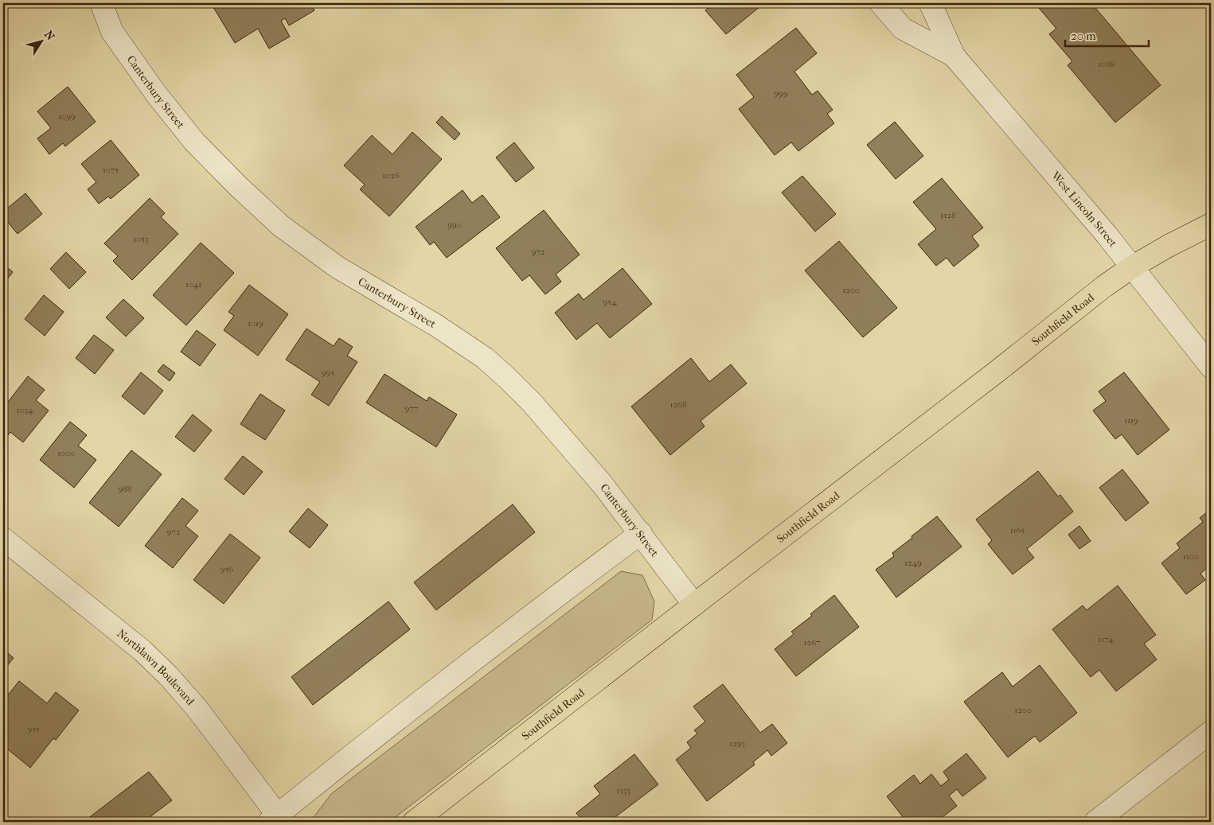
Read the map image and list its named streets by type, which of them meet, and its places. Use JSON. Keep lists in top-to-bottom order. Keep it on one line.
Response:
{"streets":{"main road":["Southfield Road"],"street":["Canterbury Street","West Lincoln Street","Northlawn Boulevard"]},"crossings":[["Canterbury Street","Southfield Road"],["West Lincoln Street","Southfield Road"]],"house_numbers":["1088","999","1099","1075","1026","1128","990","1053","972","1041","1200","954","1019","995","1268","977","1034","1119","1000","988","1165","972","1100","1249","956","1174","1267","1200","955","1293","1333"],"scale_bar":"20 m","north":"top right"}
